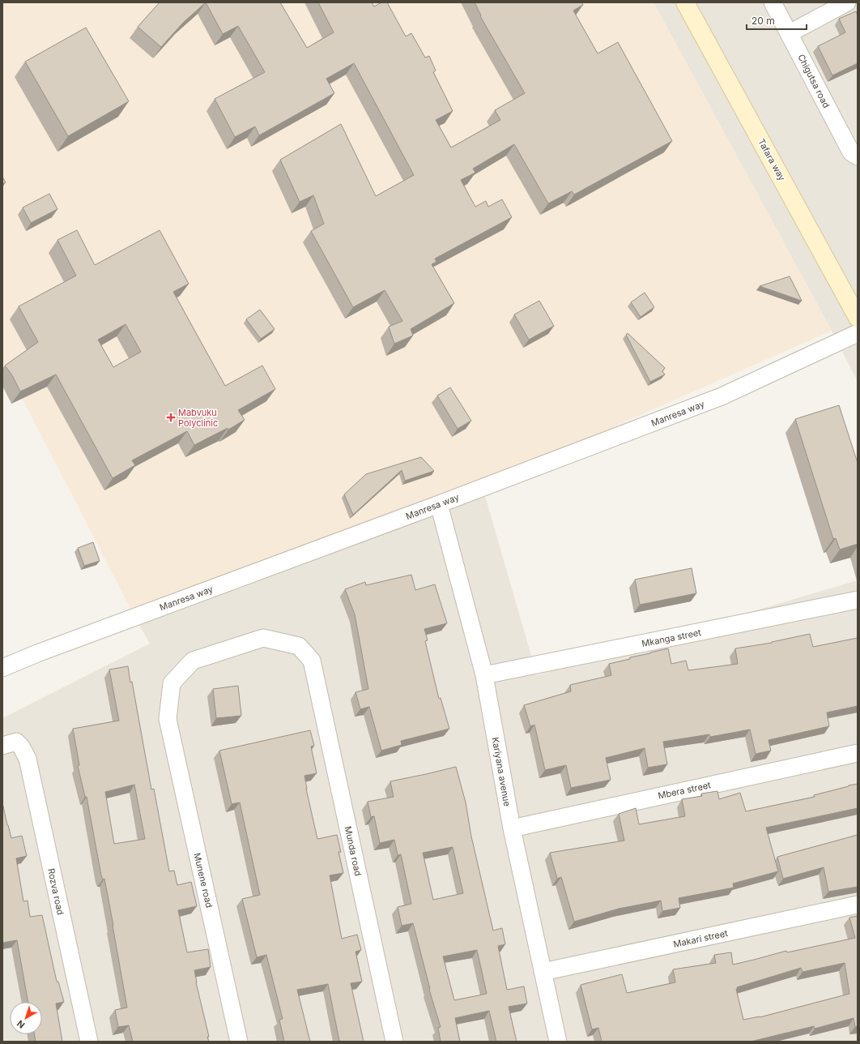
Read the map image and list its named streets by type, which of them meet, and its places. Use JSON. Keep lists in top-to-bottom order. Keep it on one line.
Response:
{"streets":{"street":["Chigutsa road","Tafara way","Manresa way","Mkanga street","Kariyana avenue","Mbera street","Munda road","Munene road","Rozva road","Makari street"]},"crossings":[["Manresa way","Kariyana avenue"],["Mkanga street","Kariyana avenue"],["Kariyana avenue","Mbera street"],["Kariyana avenue","Makari street"],["Munda road","Munene road"]],"places":{"health":["Mabvuku Polyclinic"]},"scale_bar":"20 m","north":"bottom left"}
